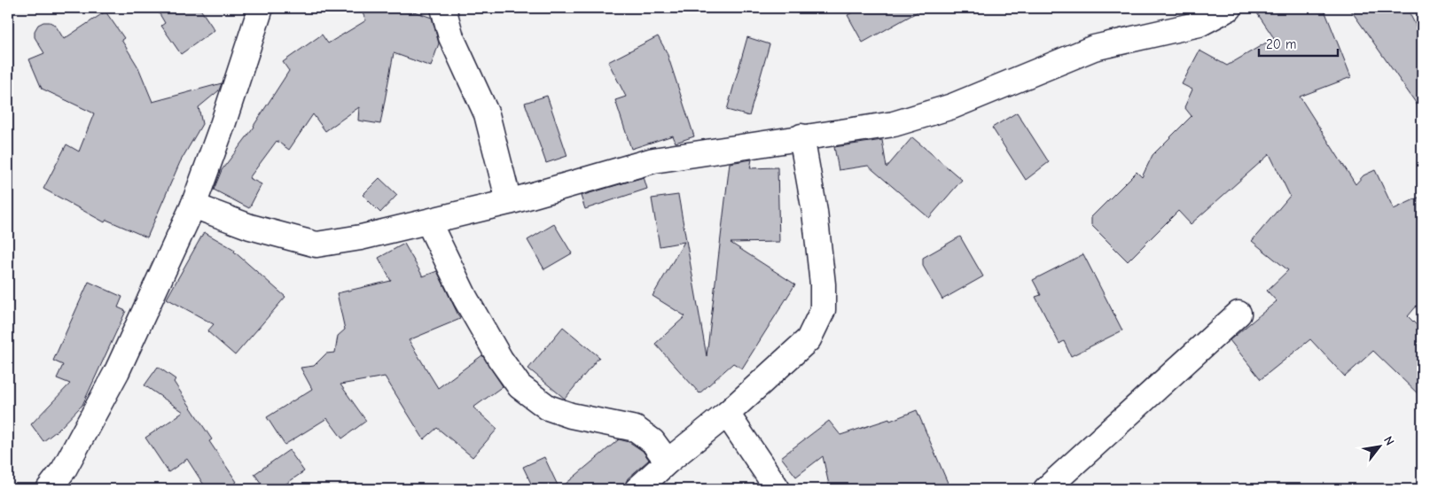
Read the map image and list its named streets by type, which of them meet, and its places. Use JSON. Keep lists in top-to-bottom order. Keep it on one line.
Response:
{"scale_bar":"20 m","north":"top right"}
